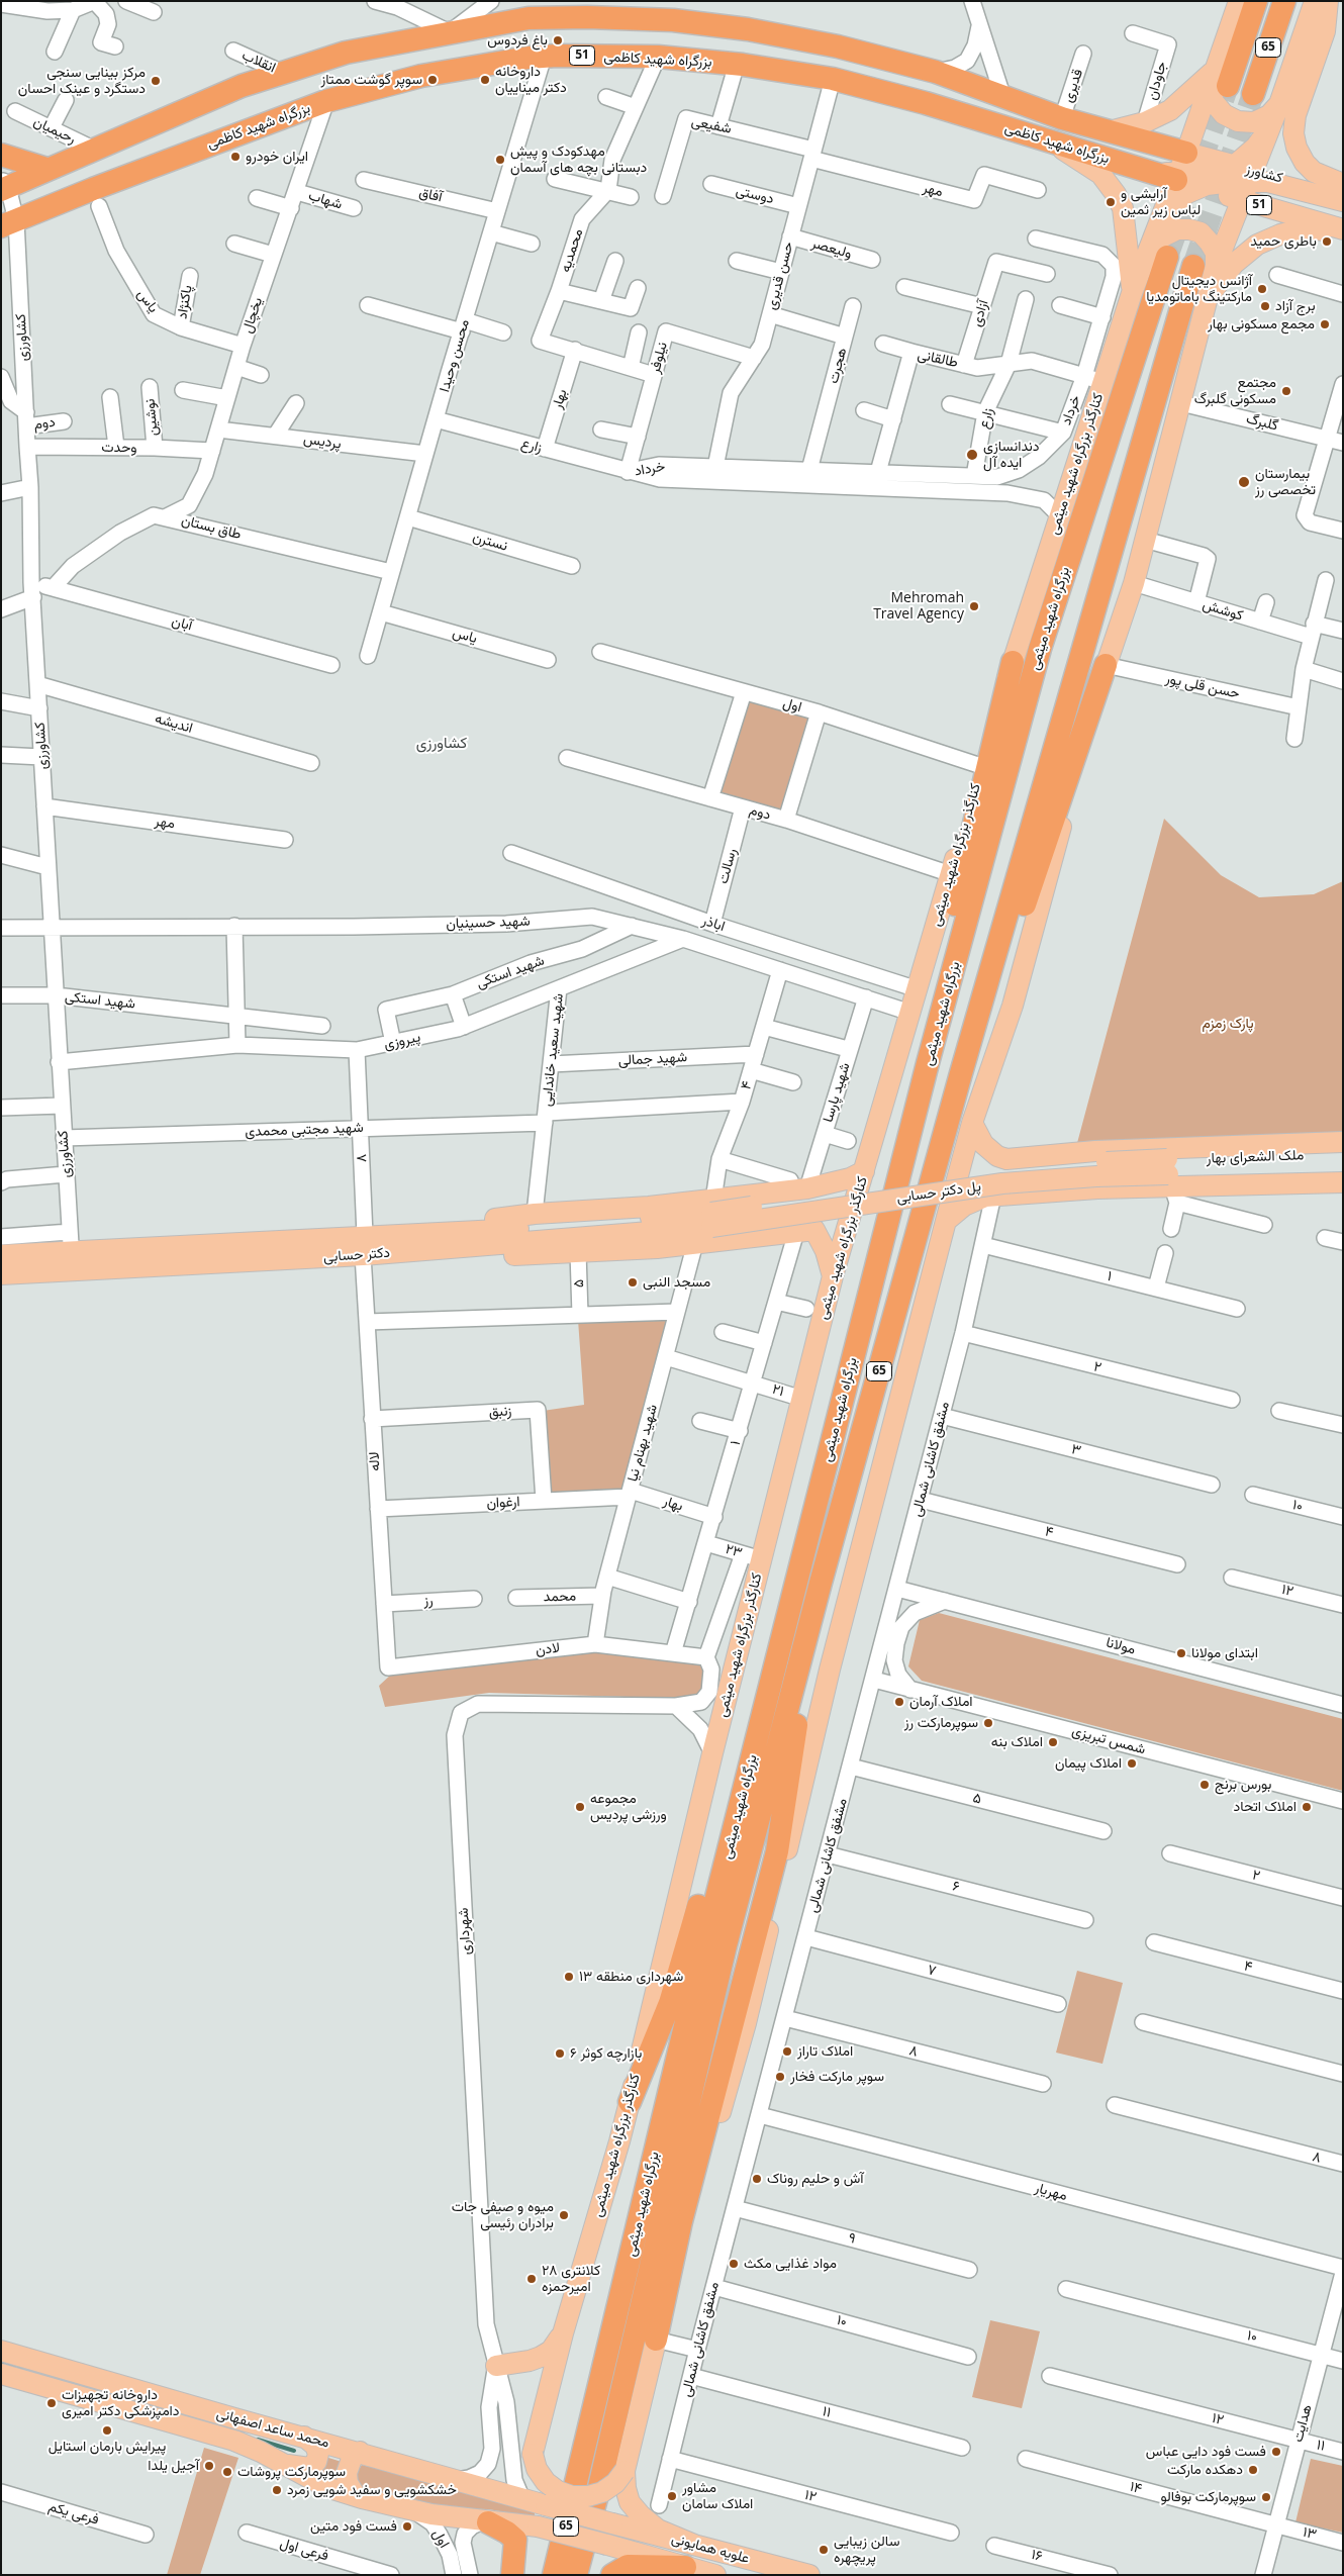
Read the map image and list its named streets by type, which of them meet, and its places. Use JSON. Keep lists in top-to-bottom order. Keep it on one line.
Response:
{"streets":{"highway":["65","51","بزرگراه شهید کاظمی","بزرگراه شهید میثمی"],"main road":["کشاورز","کنارگذر بزرگراه شهید میثمی","ملک الشعرای بهار","پل دکتر حسابی","دکتر حسابی","محمد ساعد اصفهانی","علویه همایونی"],"street":["انقلاب","جاودان","قدیری","شفیعی","رحیمیان","مهر","آفاق","دوستی","شهاب","ولیعصر","محمدیه","حسن قدیری","یاس","پاکنژاد","آزادی","یخچال","کشاورزی","محسن وحیدا","نیلوفر","طالقانی","هجرت","بهار","خرداد","نوشین","زارع","گلبرگ","دوم","پردیس","وحدت","طاق بستان","نسترن","کوشش","آبان","حسن قلی پور","اول","اندیشه","رسالت","شهید حسینیان","اباذر","شهید استکی","پیروزی","شهید سعید خاندایی","شهید جمالی","۴","شهید پارسا","شهید مجتبی محمدی","۸","۱","۵","۲","۲۱","زنبق","شهید بهنام نیا","۳","مشفق کاشانی شمالی","لاله","ارغوان","۱۰","۲۳","۱۲","محمد","رز","مولانا","لادن","شمس تبریزی","۶","شهرداری","۷","مهریار","۹","۱۱","هدایت","۱۴","فرعی یکم","۱۳","فرعی اول","۱۶"]},"crossings":[["65","کنارگذر بزرگراه شهید میثمی"],["51","بزرگراه شهید کاظمی"],["51","کشاورز"],["51","کنارگذر بزرگراه شهید میثمی"],["بزرگراه شهید کاظمی","انقلاب"],["بزرگراه شهید کاظمی","قدیری"],["بزرگراه شهید کاظمی","رحیمیان"],["بزرگراه شهید کاظمی","حسن قدیری"],["بزرگراه شهید کاظمی","یخچال"],["بزرگراه شهید کاظمی","کشاورزی"],["بزرگراه شهید کاظمی","محسن وحیدا"],["بزرگراه شهید کاظمی","کنارگذر بزرگراه شهید میثمی"],["شفیعی","مهر"],["شفیعی","حسن قدیری"],["کشاورز","کنارگذر بزرگراه شهید میثمی"],["مهر","حسن قدیری"],["مهر","کشاورزی"],["آفاق","محسن وحیدا"],["دوستی","حسن قدیری"],["شهاب","یخچال"],["ولیعصر","حسن قدیری"],["محمدیه","نیلوفر"],["محمدیه","بهار"],["حسن قدیری","نیلوفر"],["حسن قدیری","هجرت"],["حسن قدیری","خرداد"],["یاس","پاکنژاد"],["یاس","یخچال"],["یاس","محسن وحیدا"],["آزادی","طالقانی"],["یخچال","پردیس"],["یخچال","وحدت"],["یخچال","طاق بستان"],["کشاورزی","دوم"],["کشاورزی","وحدت"],["کشاورزی","آبان"],["کشاورزی","اندیشه"],["کشاورزی","شهید حسینیان"],["کشاورزی","شهید استکی"],["کشاورزی","پیروزی"],["کشاورزی","شهید مجتبی محمدی"],["کشاورزی","دکتر حسابی"],["محسن وحیدا","زارع"],["محسن وحیدا","پردیس"],["محسن وحیدا","طاق بستان"],["محسن وحیدا","نسترن"],["نیلوفر","خرداد"],["نیلوفر","زارع"],["طالقانی","خرداد"],["طالقانی","زارع"],["طالقانی","کنارگذر بزرگراه شهید میثمی"],["هجرت","خرداد"],["بهار","زارع"],["بهار","۱"],["بهار","شهید بهنام نیا"],["بهار","ارغوان"],["خرداد","زارع"],["خرداد","کنارگذر بزرگراه شهید میثمی"],["نوشین","وحدت"],["دوم","کنارگذر بزرگراه شهید میثمی"],["دوم","رسالت"],["کنارگذر بزرگراه شهید میثمی","بزرگراه شهید میثمی"],["کنارگذر بزرگراه شهید میثمی","اول"],["کنارگذر بزرگراه شهید میثمی","شهید حسینیان"],["کنارگذر بزرگراه شهید میثمی","اباذر"],["کنارگذر بزرگراه شهید میثمی","۲۱"],["کنارگذر بزرگراه شهید میثمی","۲۳"],["طاق بستان","آبان"],["اول","محمد ساعد اصفهانی"],["رسالت","اباذر"],["شهید حسینیان","شهید استکی"],["شهید حسینیان","شهید سعید خاندایی"],["شهید حسینیان","۴"],["شهید حسینیان","شهید پارسا"],["شهید استکی","پیروزی"],["پیروزی","شهید سعید خاندایی"],["پیروزی","۸"],["شهید سعید خاندایی","شهید جمالی"],["شهید سعید خاندایی","شهید مجتبی محمدی"],["شهید جمالی","۴"],["۴","شهید مجتبی محمدی"],["۴","پل دکتر حسابی"],["۴","دکتر حسابی"],["۴","مشفق کاشانی شمالی"],["شهید مجتبی محمدی","۸"],["ملک الشعرای بهار","پل دکتر حسابی"],["۸","دکتر حسابی"],["۸","مشفق کاشانی شمالی"],["۸","لاله"],["پل دکتر حسابی","دکتر حسابی"],["دکتر حسابی","لاله"],["۱","۲۱"],["۱","مشفق کاشانی شمالی"],["۱","۲۳"],["۱","لادن"],["۵","مشفق کاشانی شمالی"],["۲","مشفق کاشانی شمالی"],["۲۱","شهید بهنام نیا"],["زنبق","لاله"],["زنبق","ارغوان"],["شهید بهنام نیا","ارغوان"],["شهید بهنام نیا","محمد"],["شهید بهنام نیا","لادن"],["۳","مشفق کاشانی شمالی"],["مشفق کاشانی شمالی","۱۰"],["مشفق کاشانی شمالی","۱۲"],["مشفق کاشانی شمالی","مولانا"],["مشفق کاشانی شمالی","شمس تبریزی"],["مشفق کاشانی شمالی","۶"],["مشفق کاشانی شمالی","۷"],["مشفق کاشانی شمالی","مهریار"],["مشفق کاشانی شمالی","۹"],["مشفق کاشانی شمالی","۱۱"],["لاله","ارغوان"],["لاله","رز"],["لاله","لادن"],["۱۰","هدایت"],["۱۲","۱۱"],["۱۲","هدایت"],["لادن","شهرداری"],["شهرداری","محمد ساعد اصفهانی"],["۱۱","هدایت"],["هدایت","۱۴"],["هدایت","۱۳"],["محمد ساعد اصفهانی","علویه همایونی"],["۱۴","۱۳"]],"districts":["کشاورزی"],"parks":["پارک زمزم"],"places":["باغ فردوس","سوپر گوشت ممتاز","داروخانه دکتر میناییان","مرکز بینایی سنجی دستگرد و عینک احسان","ایران خودرو","مهدکودک و پیش دبستانی بچه های آسمان","آرایشی و لباس زیر ثمین","باطری حمید","آژانس دیجیتال مارکتینگ باماتومدیا","برج آزاد","مجمع مسکونی بهار","مجتمع مسکونی گلبرگ","دندانسازی ایده آل","بیمارستان تخصصی رز","Mehromah Travel Agency","مسجد النبی","ابتدای مولانا","املاک آرمان","سوپرمارکت رز","املاک بنه","املاک پیمان","بورس برنج","مجموعه ورزشی پردیس","املاک اتحاد","شهرداری منطقه ۱۳","املاک تاراز","بازارچه کوثر ۶","سوپر مارکت فخار","آش و حلیم روناک","میوه و صیفی جات برادران رئیسی","مواد غذایی مکث","کلانتری ۲۸ امیرحمزه","داروخانه تجهیزات دامپزشکی دکتر امیری","پیرایش بارمان استایل","فست فود دایی عباس","آجیل یلدا","دهکده مارکت","سوپرمارکت پروشات","خشکشویی و سفید شویی زمرد","مشاور املاک سامان","سوپرمارکت بوفالو","فست فود متین","سالن زیبایی پریچهره"]}
